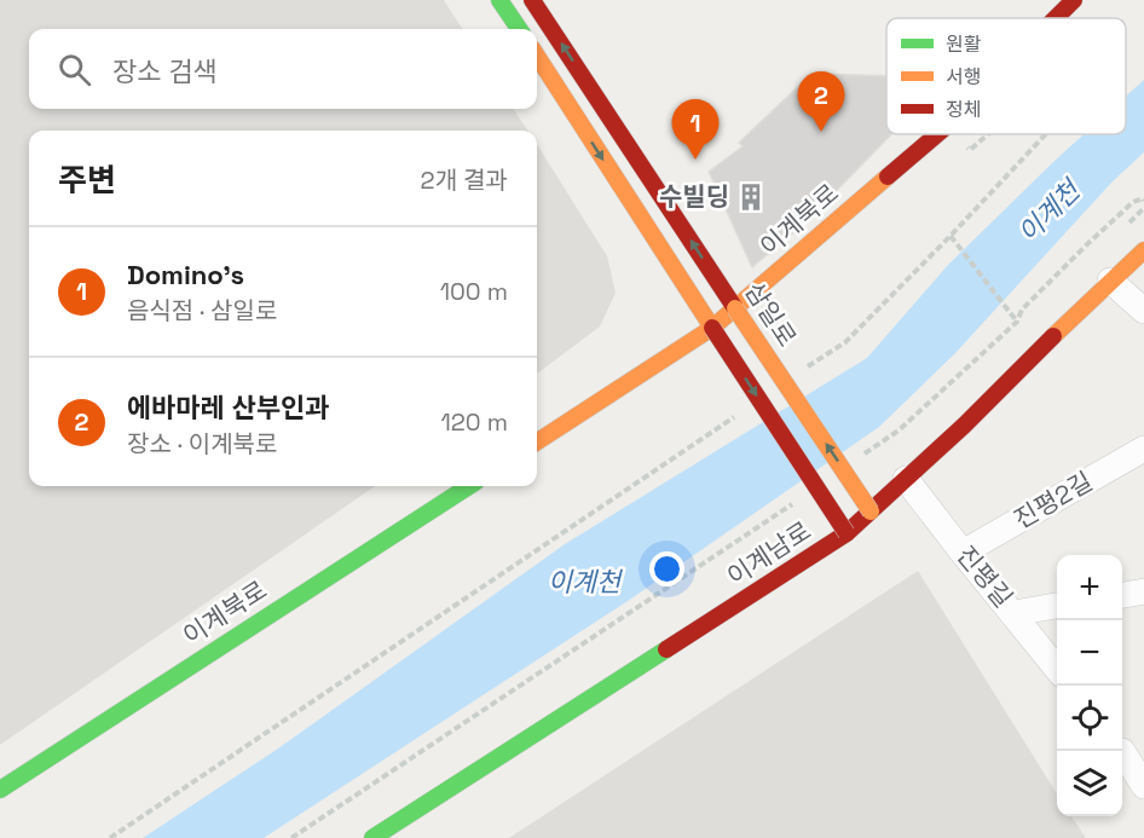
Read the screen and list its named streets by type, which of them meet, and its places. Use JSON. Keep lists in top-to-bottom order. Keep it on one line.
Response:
{"streets":{"street":["이계북로","삼일로","진평2길","이계남로","진평길"]},"crossings":[["이계북로","삼일로"],["삼일로","이계남로"],["진평2길","진평길"],["이계남로","진평길"]],"water":["이계천"],"places":{"building":["수빌딩"]},"legend":["원활","서행","정체"],"page":{"search":"장소 검색","pins":["2","1"],"heading":["주변","2개 결과"],"list":[{"mark":"1","name":"Domino's","note":"음식점 · 삼일로","value":"100 m"},{"mark":"2","name":"에바마레 산부인과","note":"장소 · 이계북로","value":"120 m"}],"map_buttons":["+","−"]}}
